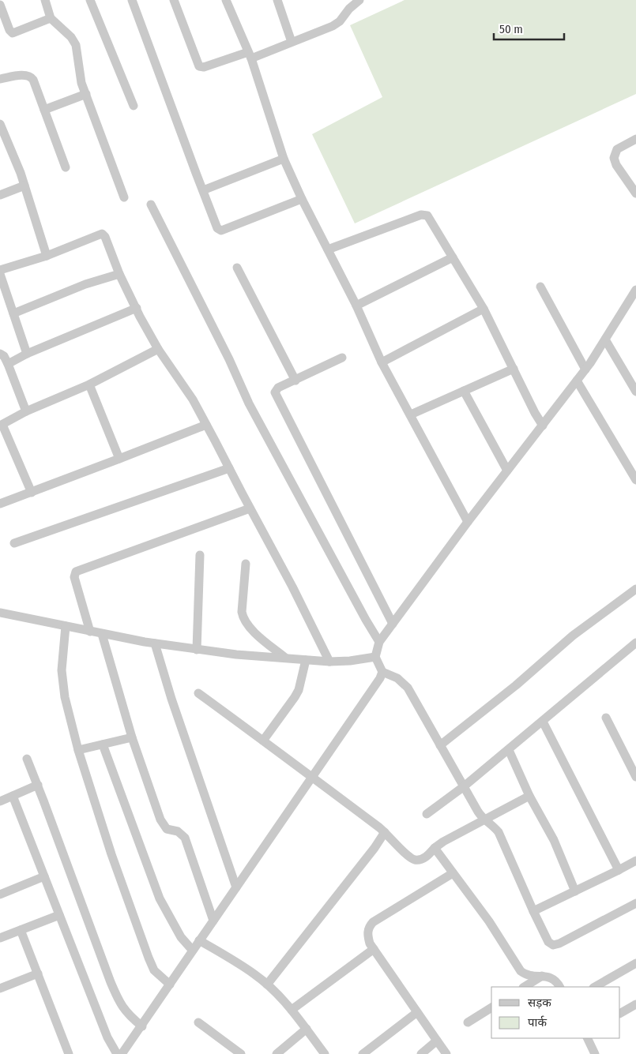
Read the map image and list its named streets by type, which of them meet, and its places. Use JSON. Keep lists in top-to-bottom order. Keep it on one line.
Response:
{"legend":["सड़क","पार्क"],"scale_bar":"50 m"}
